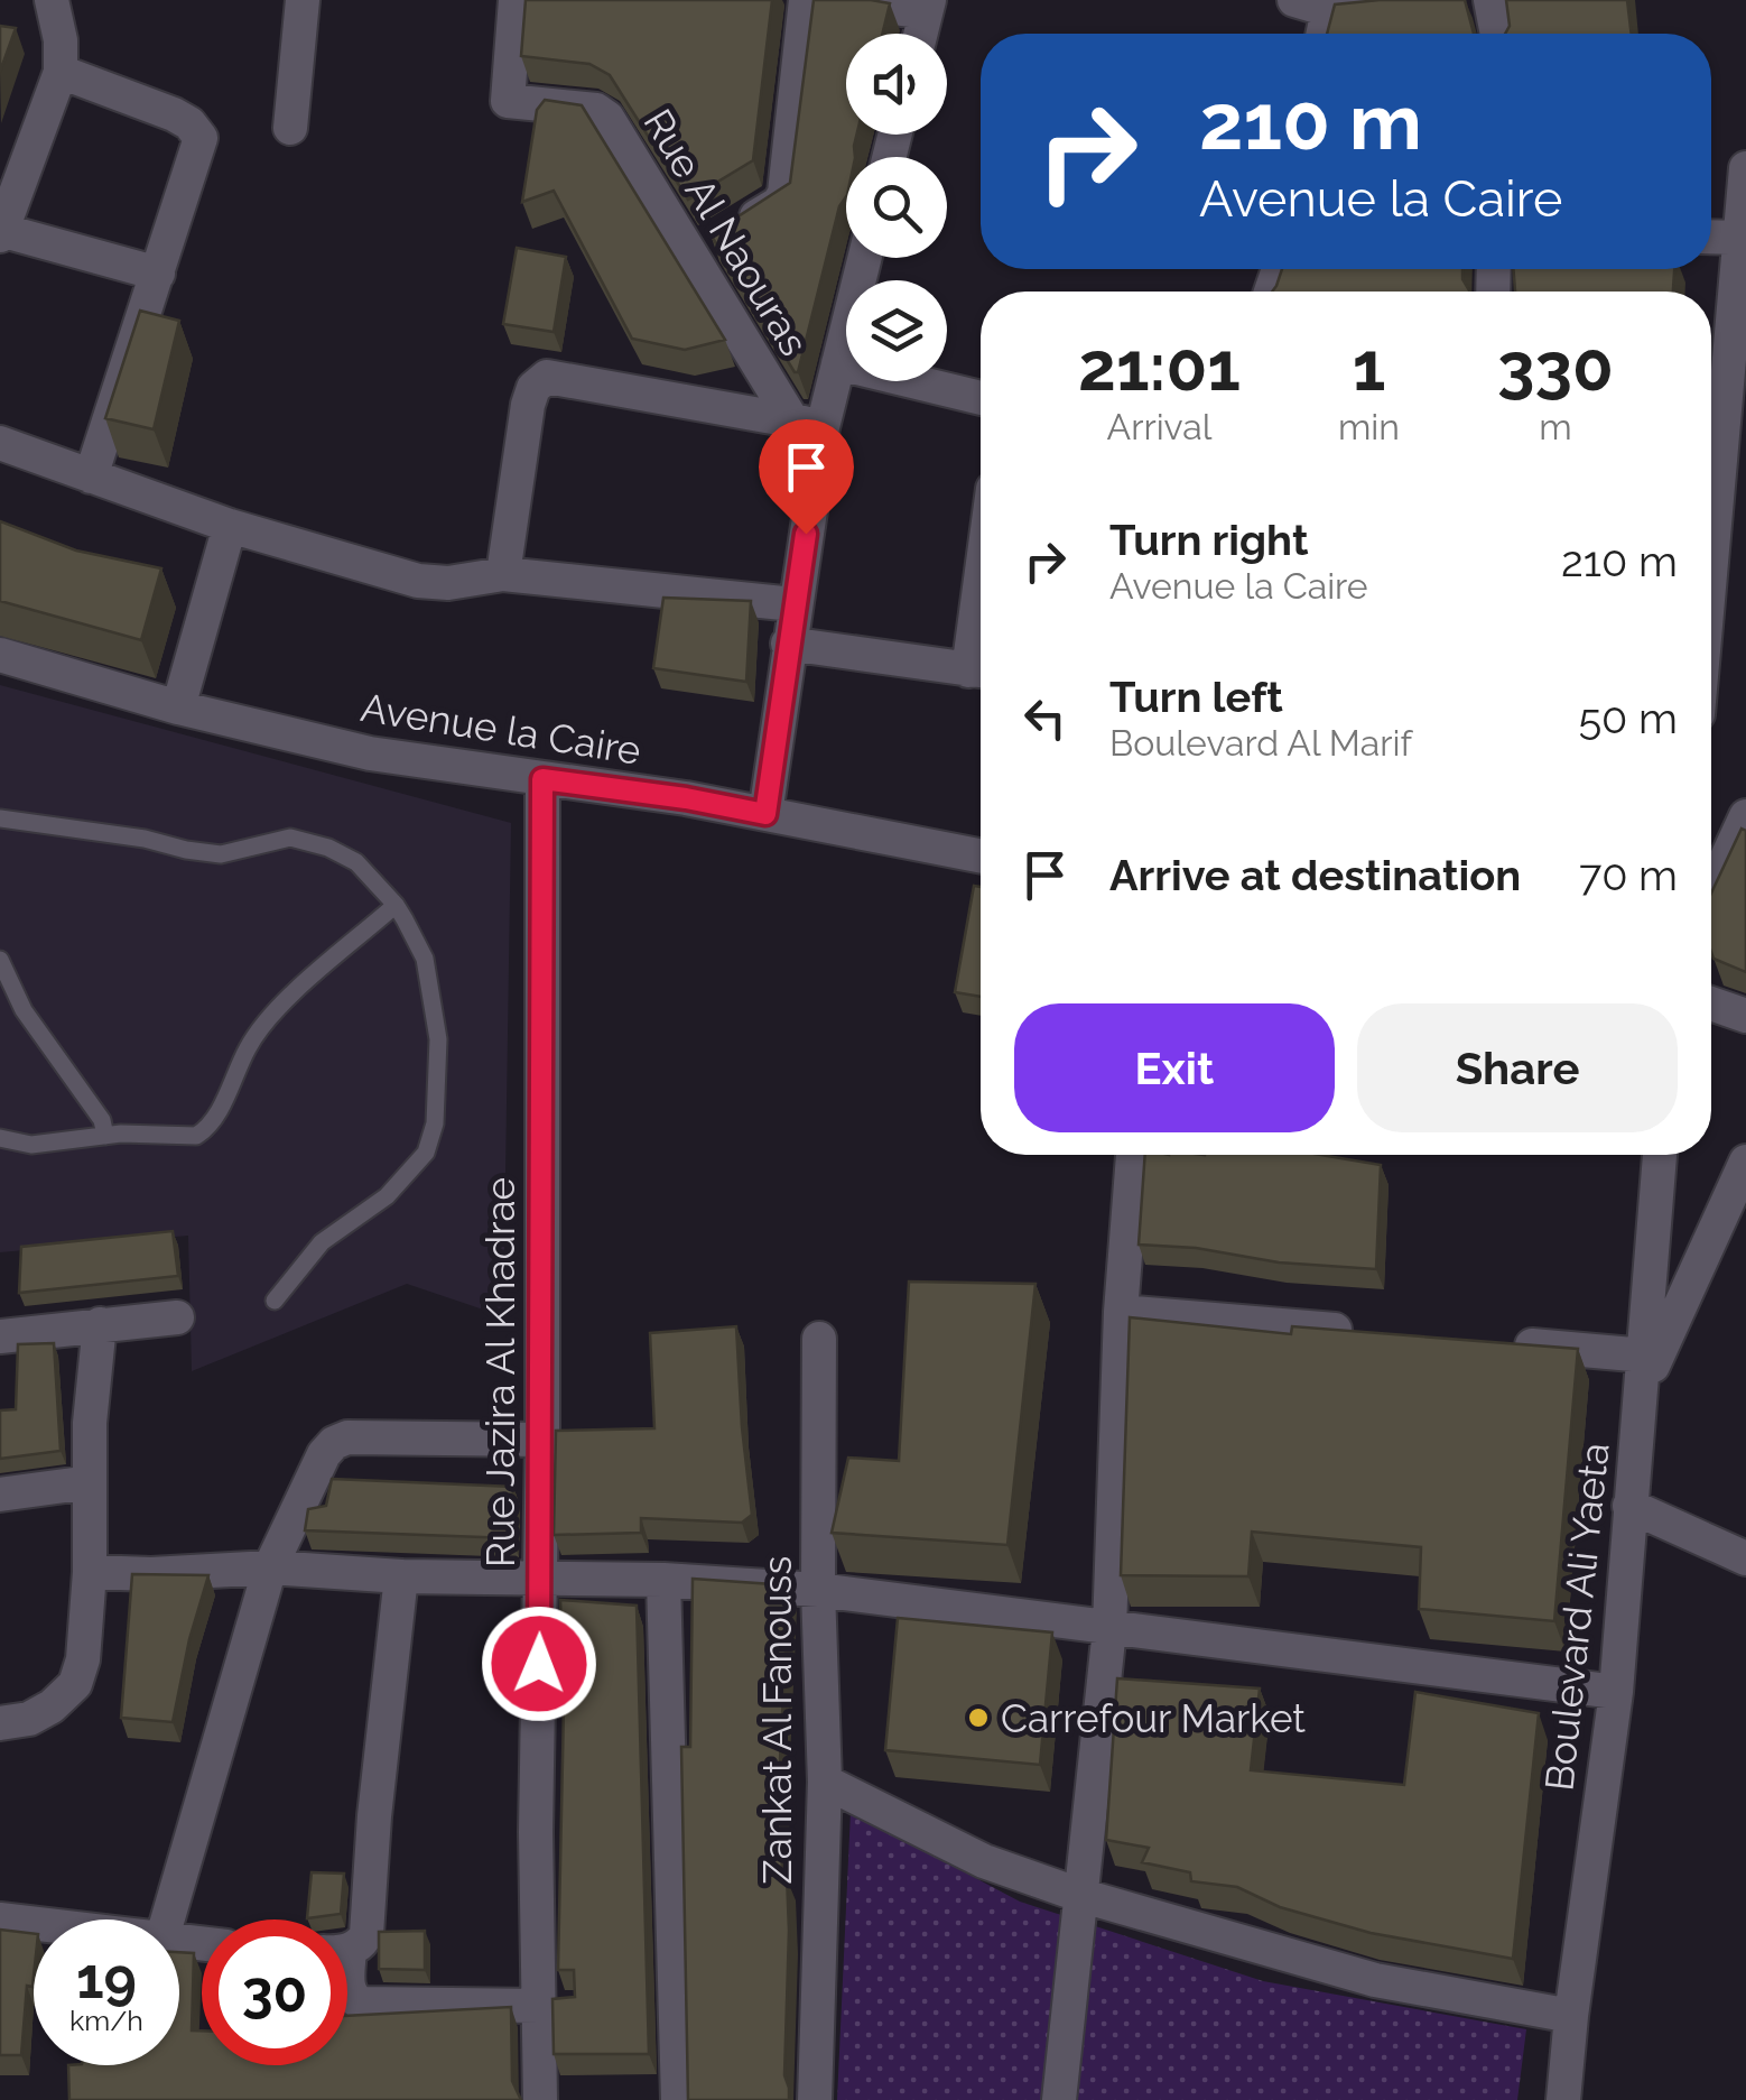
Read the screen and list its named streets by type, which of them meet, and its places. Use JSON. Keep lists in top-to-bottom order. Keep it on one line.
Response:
{"streets":{"street":["Rue Al Naouras","Avenue la Caire","Rue Jazira Al Khadrae","Boulevard Ali Yaeta","Zankat Al Fanouss"]},"crossings":[["Avenue la Caire","Rue Jazira Al Khadrae"]],"places":["Carrefour Market"],"page":{"turn":["210 m","Avenue la Caire"],"eta":["21:01","Arrival","1","min","330","m"],"list":[{"name":"Turn right","note":"Avenue la Caire","value":"210 m"},{"name":"Turn left","note":"Boulevard Al Marif","value":"50 m"},{"name":"Arrive at destination","value":"70 m"}],"buttons":["Exit","Share"],"speed":"19 km/h","limit":"30"}}
